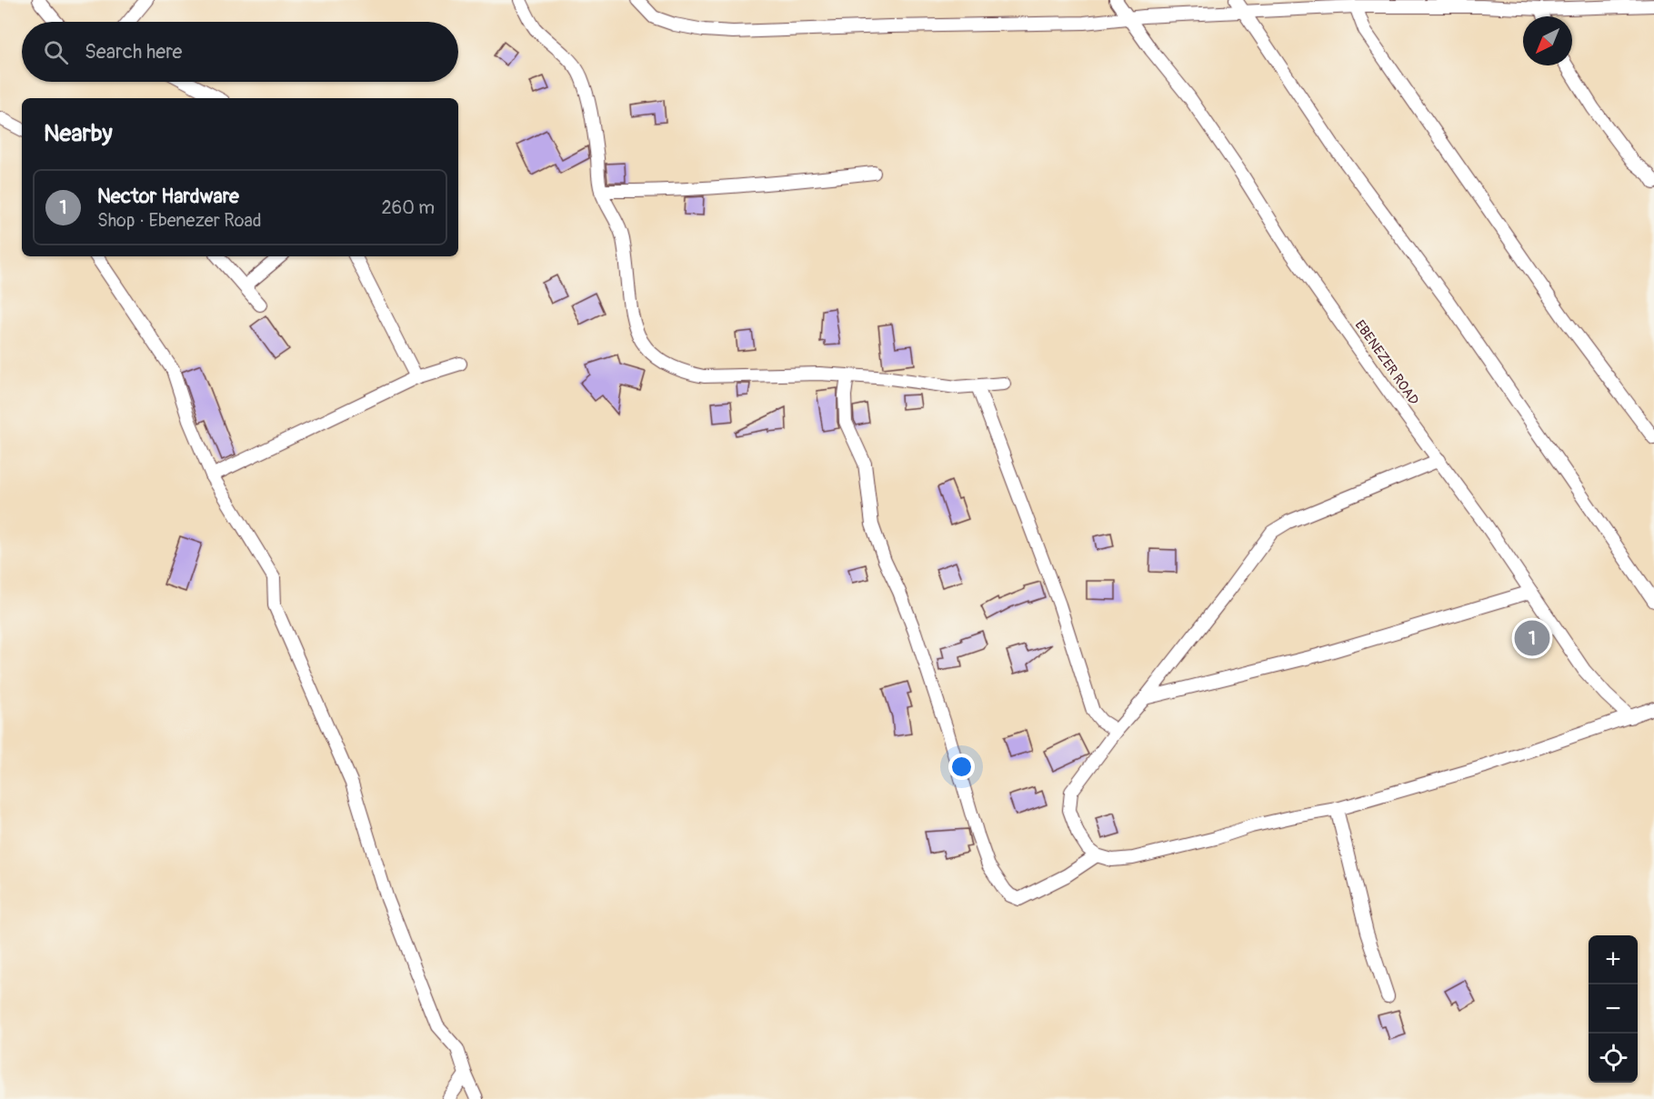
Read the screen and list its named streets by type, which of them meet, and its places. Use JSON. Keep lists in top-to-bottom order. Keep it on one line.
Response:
{"streets":{"street":["EBENEZER ROAD"]},"north":"bottom left","page":{"search":"Search here","heading":"Nearby","list":[{"mark":"1","name":"Nector Hardware","note":"Shop · Ebenezer Road","value":"260 m"}],"pins":"1","map_buttons":["+","−"]}}
